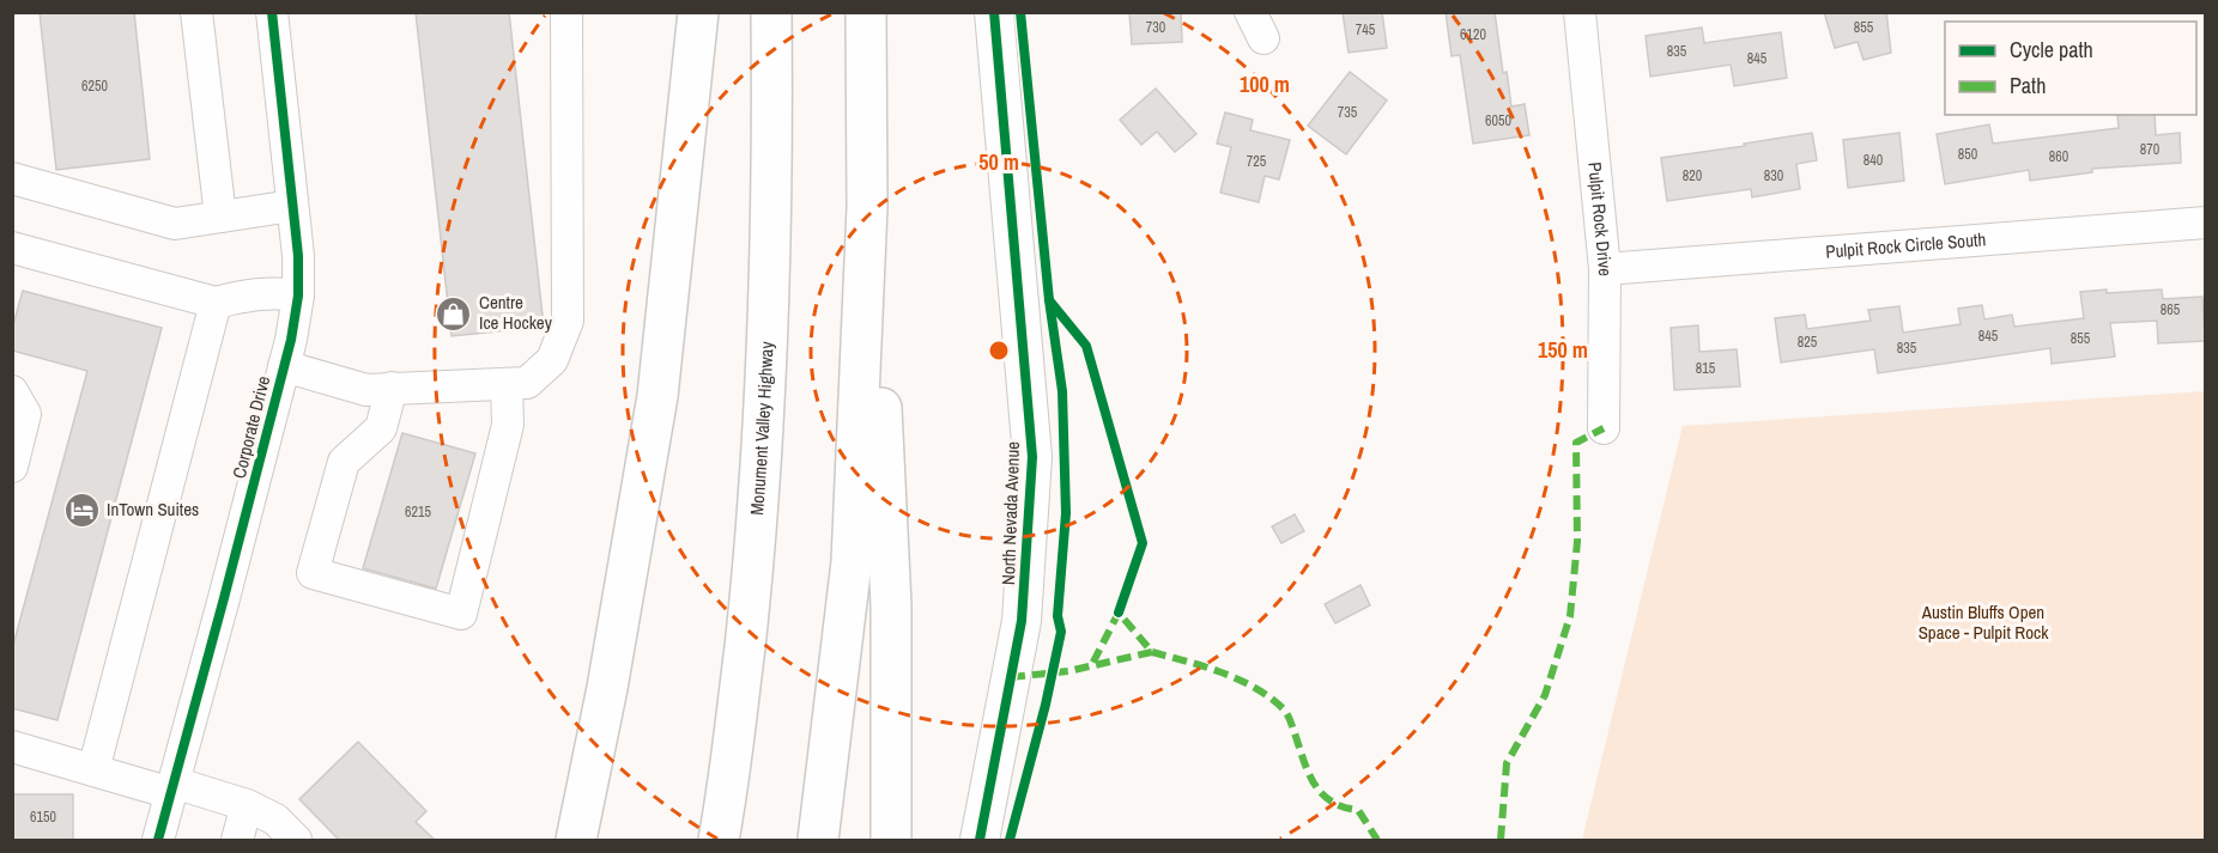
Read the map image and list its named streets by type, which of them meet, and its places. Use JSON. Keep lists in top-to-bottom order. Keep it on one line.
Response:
{"streets":{"highway":["Monument Valley Highway"],"main road":["North Nevada Avenue"],"street":["Pulpit Rock Drive","Pulpit Rock Circle South","Corporate Drive"]},"crossings":[["Pulpit Rock Drive","Pulpit Rock Circle South"]],"parks":["Austin Bluffs Open Space - Pulpit Rock"],"places":{"shop":["Centre Ice Hockey"],"hotel":["InTown Suites"]},"house_numbers":["730","855","745","6120","835","845","6250","735","6050","870","850","860","840","725","820","830","865","845","855","825","835","815","6215","6150"],"legend":["Cycle path","Path"],"rings":["100 m","50 m","150 m"]}
